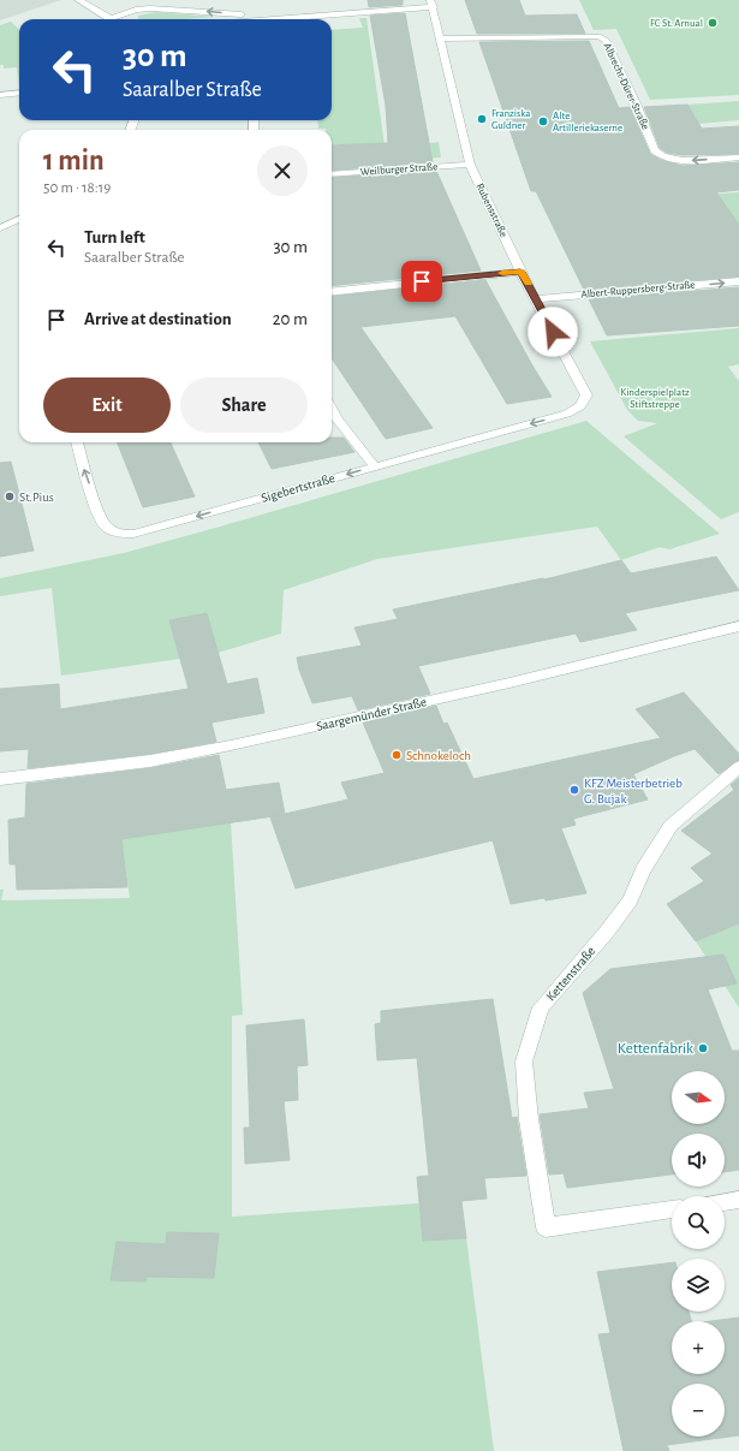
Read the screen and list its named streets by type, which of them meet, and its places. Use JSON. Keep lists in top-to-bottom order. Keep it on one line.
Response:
{"streets":{"street":["Albrecht-Dürer-Straße","Weilburger Straße","Rubensstraße","Albert-Ruppersberg-Straße","Sigebertstraße","Saargemünder Straße","Kettenstraße"]},"crossings":[["Albrecht-Dürer-Straße","Rubensstraße"],["Weilburger Straße","Rubensstraße"],["Rubensstraße","Albert-Ruppersberg-Straße"],["Rubensstraße","Sigebertstraße"]],"one_way":["Albrecht-Dürer-Straße","Albert-Ruppersberg-Straße","Sigebertstraße"],"parks":["Kinderspielplatz Stiftstreppe"],"places":["FC St. Arnual","Franziska Guldner","Alte Artilleriekaserne","St.Pius","Schnokeloch","KFZ Meisterbetrieb G. Bujak","Kettenfabrik"],"north":"right","page":{"turn":["30 m","Saaralber Straße"],"heading":["1 min","50 m · 18:19"],"list":[{"name":"Turn left","note":"Saaralber Straße","value":"30 m"},{"name":"Arrive at destination","value":"20 m"}],"buttons":["Exit","Share"],"map_buttons":["+","−"]}}
